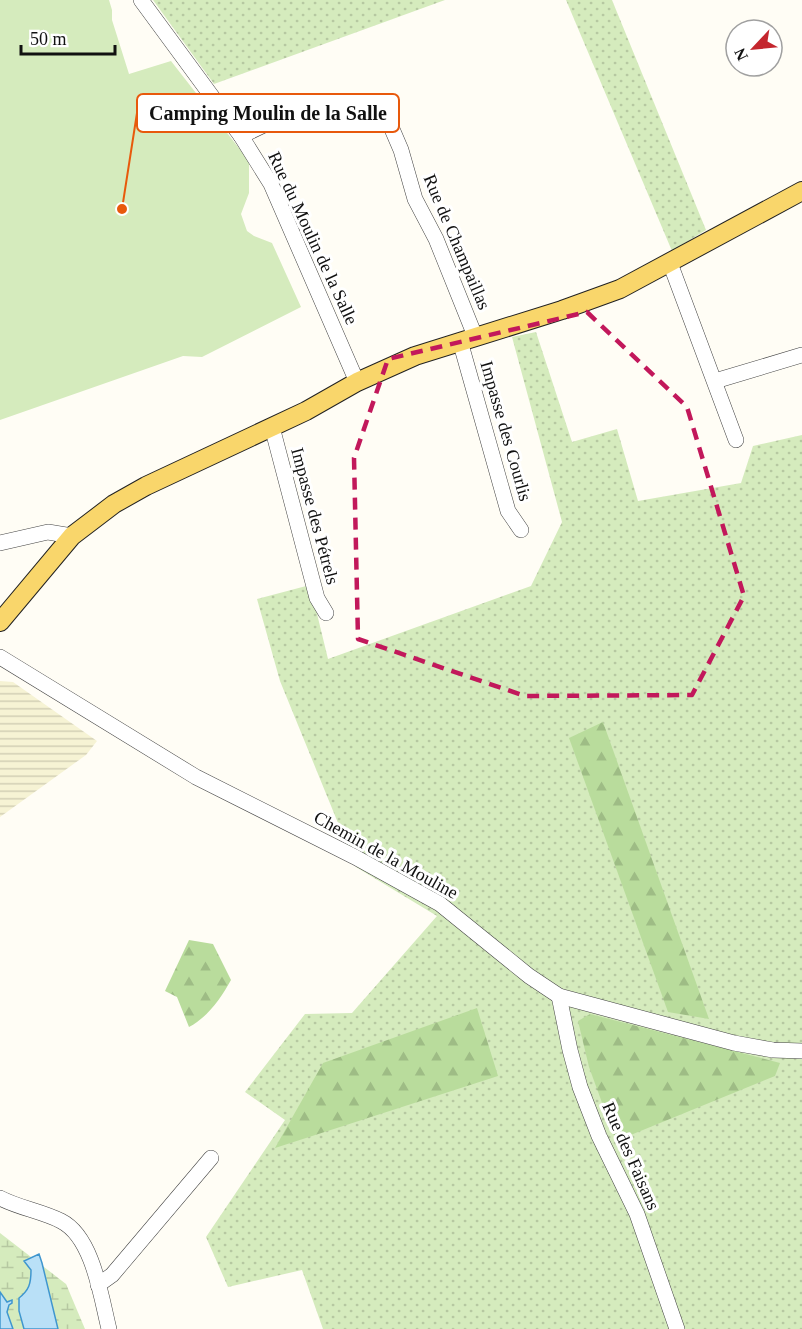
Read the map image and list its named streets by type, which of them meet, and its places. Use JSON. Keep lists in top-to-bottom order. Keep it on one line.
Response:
{"streets":{"street":["Rue du Moulin de la Salle","Rue de Champaillas","Impasse des Courlis","Impasse des Pétrels","Chemin de la Mouline","Rue des Faisans"]},"crossings":[["Rue de Champaillas","Impasse des Courlis"],["Chemin de la Mouline","Rue des Faisans"]],"places":["Camping Moulin de la Salle"],"scale_bar":"50 m","north":"bottom left"}
